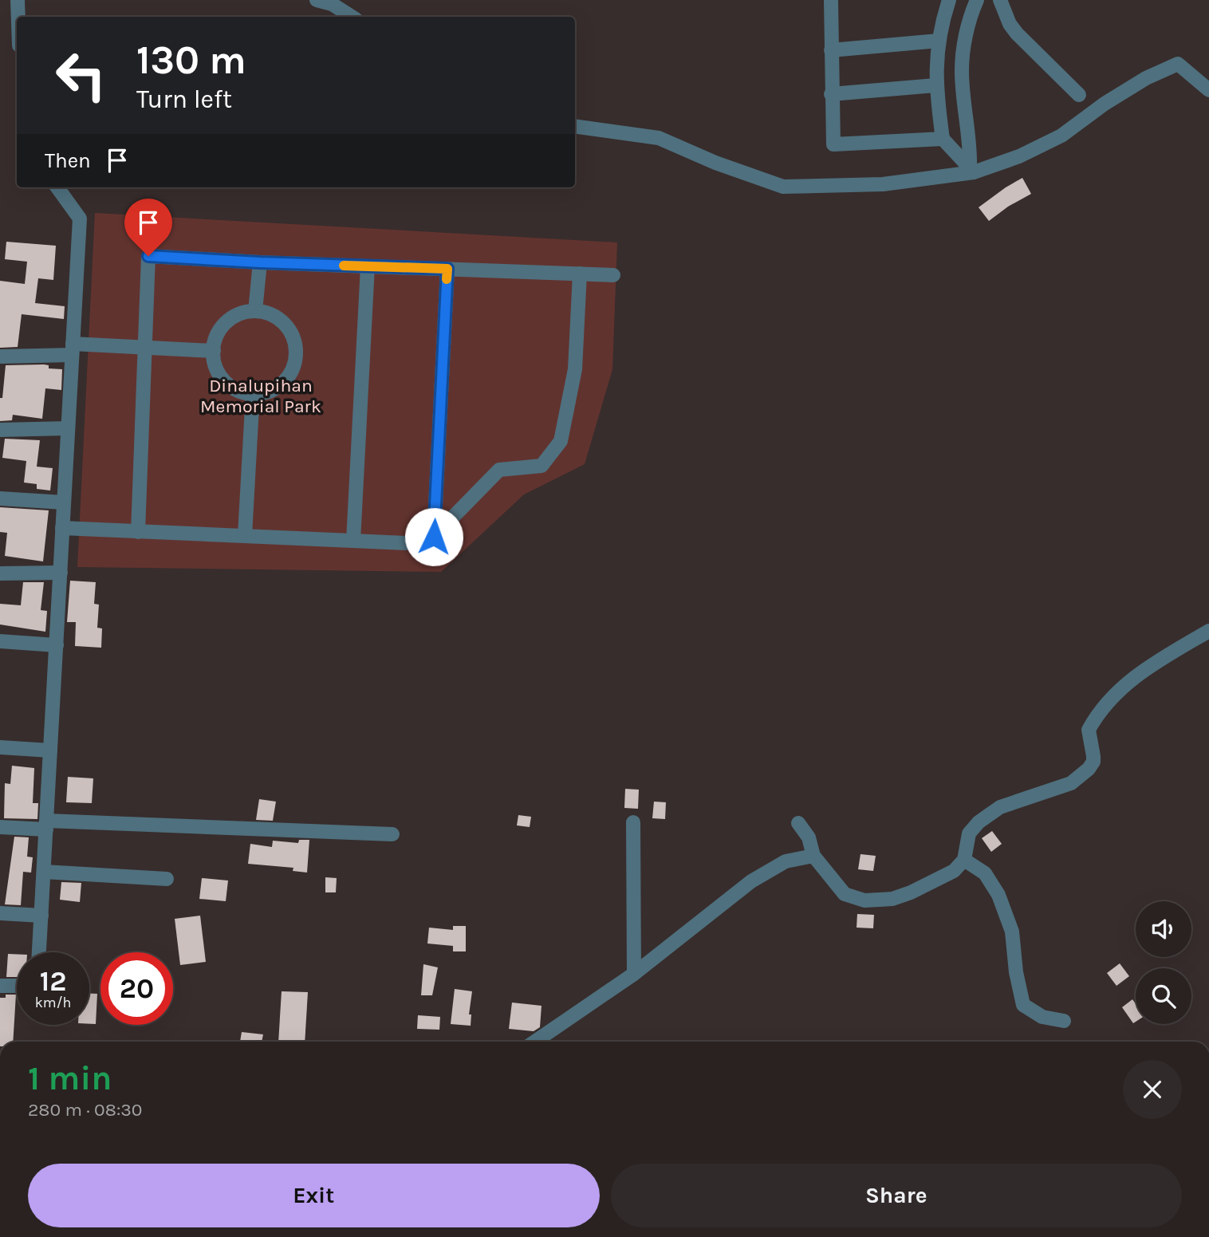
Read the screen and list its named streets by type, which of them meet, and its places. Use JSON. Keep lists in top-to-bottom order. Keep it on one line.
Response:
{"parks":["Dinalupihan Memorial Park"],"page":{"turn":["130 m","Turn left"],"then":"Then","speed":"12 km/h","limit":"20","heading":["1 min","280 m · 08:30"],"buttons":["Exit","Share"]}}
